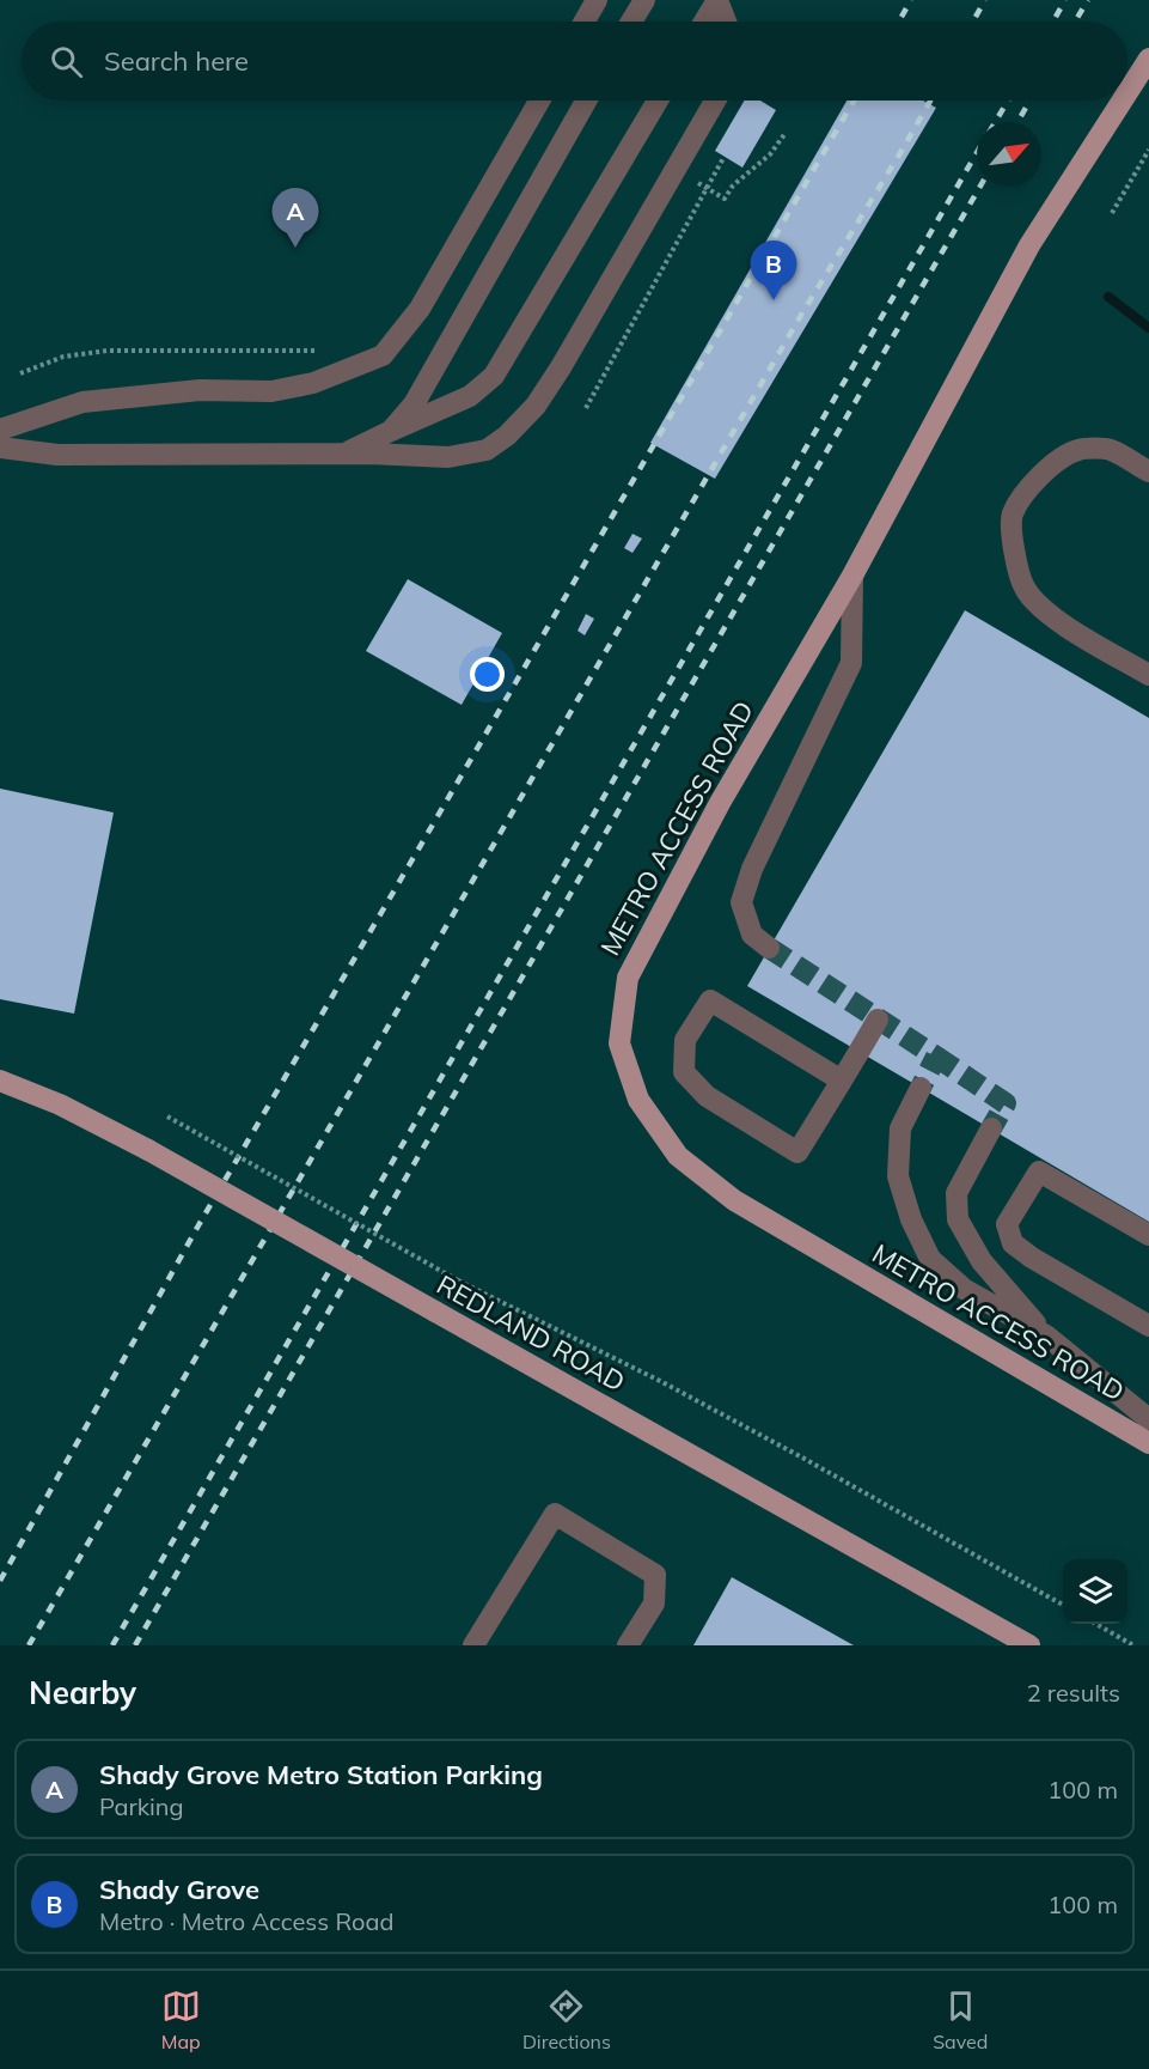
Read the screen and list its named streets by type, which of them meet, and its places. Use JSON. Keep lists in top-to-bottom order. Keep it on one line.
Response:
{"streets":{"main road":["METRO ACCESS ROAD","REDLAND ROAD"]},"north":"top right","page":{"search":"Search here","pins":["A","B"],"heading":["Nearby","2 results"],"list":[{"mark":"A","name":"Shady Grove Metro Station Parking","note":"Parking","value":"100 m"},{"mark":"B","name":"Shady Grove","note":"Metro · Metro Access Road","value":"100 m"}],"nav":["Map","Directions","Saved"]}}
